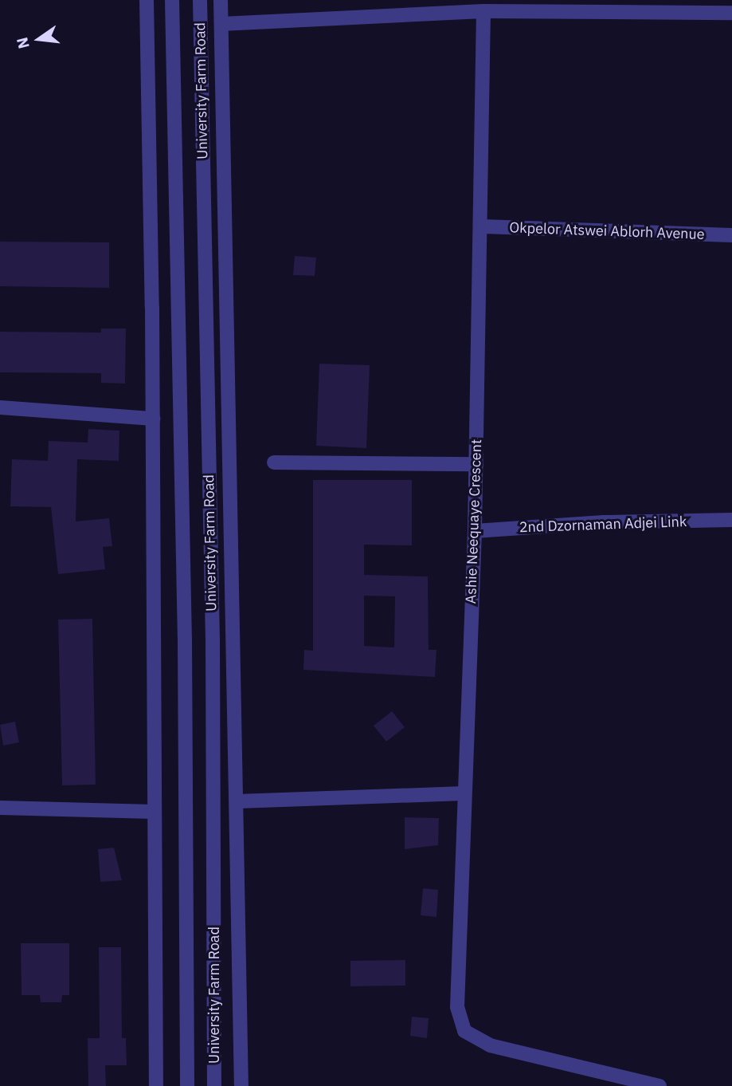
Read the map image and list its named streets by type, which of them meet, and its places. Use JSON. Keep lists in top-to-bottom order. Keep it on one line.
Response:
{"streets":{"street":["University Farm Road","Okpelor Atswei Ablorh Avenue","Ashie Neequaye Crescent","2nd Dzornaman Adjei Link"]},"crossings":[["Okpelor Atswei Ablorh Avenue","Ashie Neequaye Crescent"],["Ashie Neequaye Crescent","2nd Dzornaman Adjei Link"]],"north":"left"}
